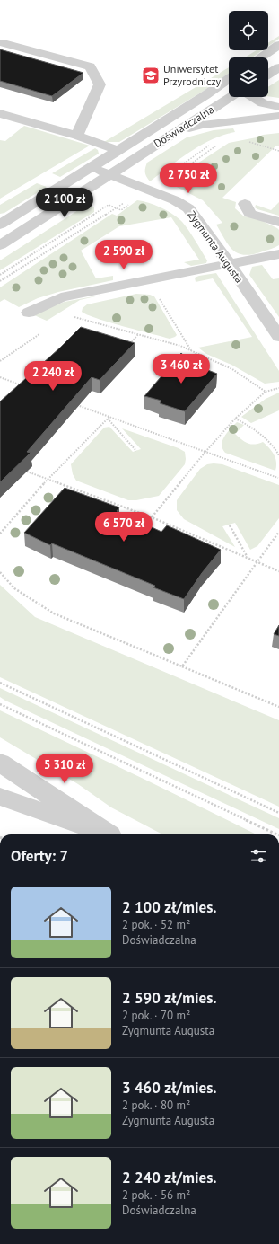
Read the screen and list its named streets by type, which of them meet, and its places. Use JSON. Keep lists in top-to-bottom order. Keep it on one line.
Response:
{"streets":{"street":["Doświadczalna","Zygmunta Augusta"]},"crossings":[["Doświadczalna","Zygmunta Augusta"]],"places":{"school or university":["Uniwersytet Przyrodniczy"]},"page":{"price":["2 750 zł","2 100 zł","2 590 zł","3 460 zł","2 240 zł","6 570 zł","5 310 zł"],"heading":"Oferty: 7","list":[{"name":"2 100 zł/mies.","note":"2 pok. · 52 m² · Doświadczalna"},{"name":"2 590 zł/mies.","note":"2 pok. · 70 m² · Zygmunta Augusta"},{"name":"3 460 zł/mies.","note":"2 pok. · 80 m² · Zygmunta Augusta"},{"name":"2 240 zł/mies.","note":"2 pok. · 56 m² · Doświadczalna"}]}}
